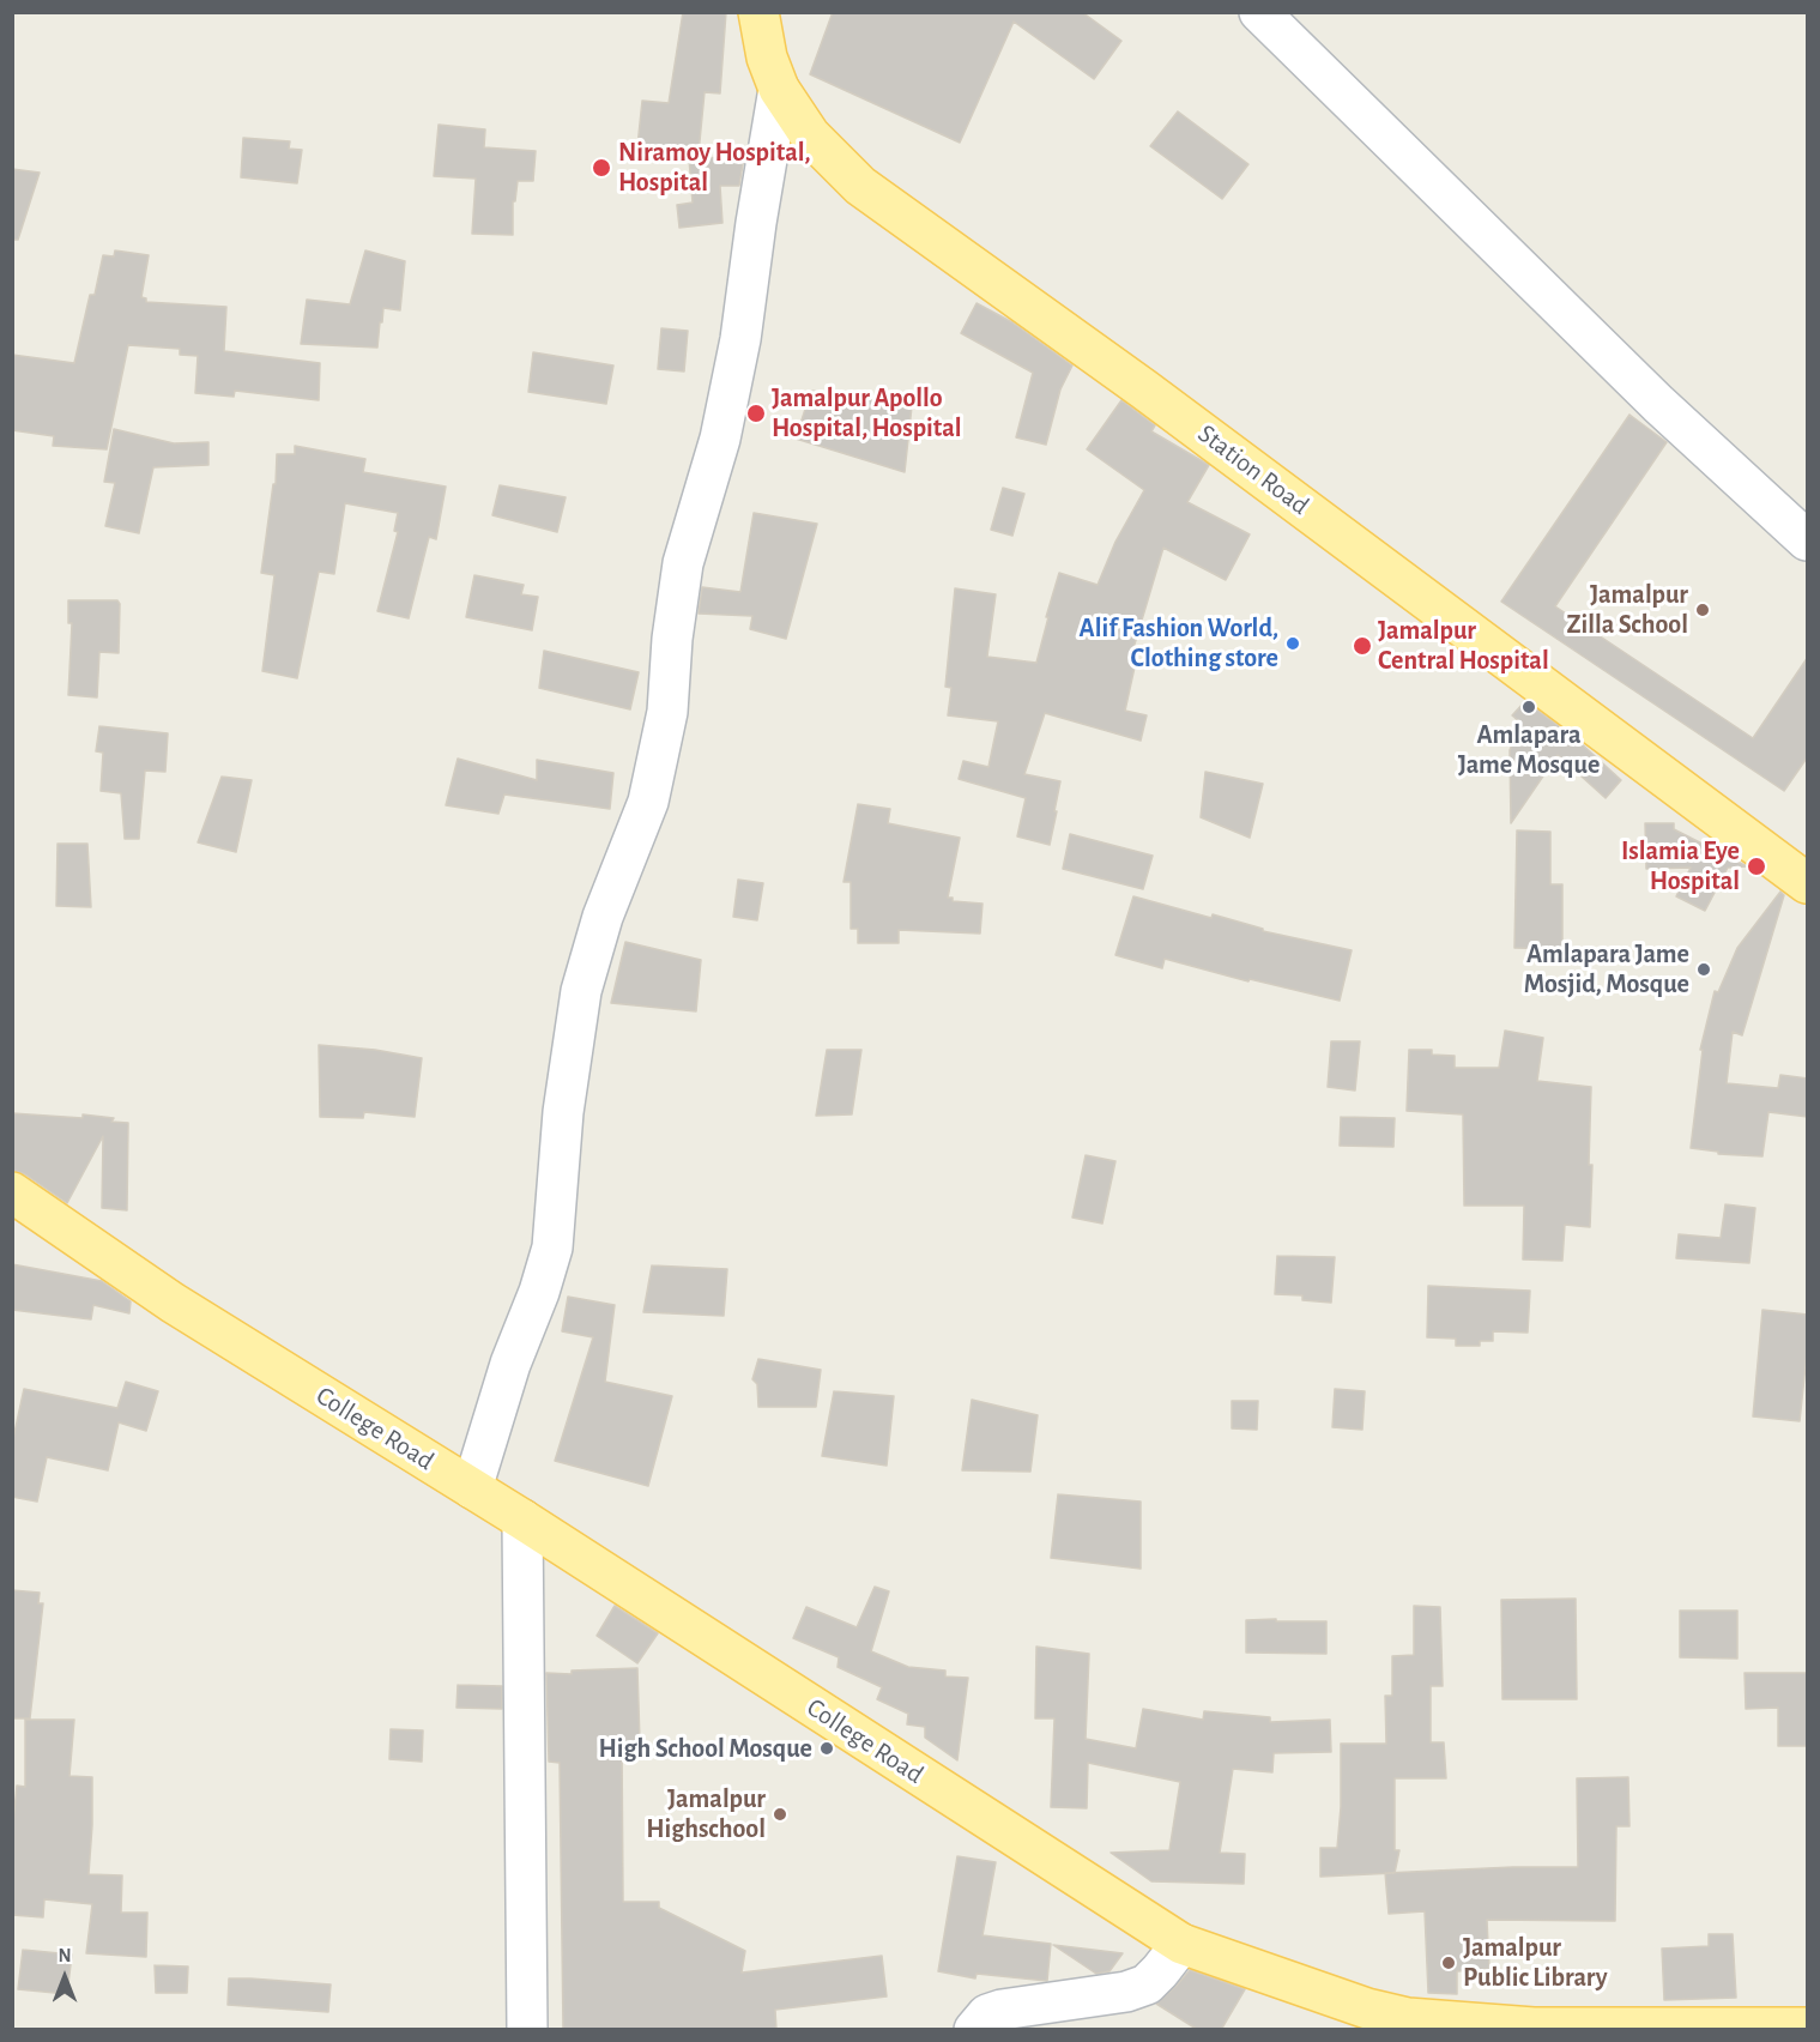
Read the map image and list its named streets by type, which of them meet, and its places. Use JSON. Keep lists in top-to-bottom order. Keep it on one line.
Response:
{"streets":{"main road":["Station Road","College Road"]},"places":["Niramoy Hospital, Hospital","Jamalpur Apollo Hospital, Hospital","Jamalpur Zilla School","Alif Fashion World, Clothing store","Jamalpur Central Hospital","Amlapara Jame Mosque","Islamia Eye Hospital","Amlapara Jame Mosjid, Mosque","High School Mosque","Jamalpur Highschool","Jamalpur Public Library"],"north":"top"}
